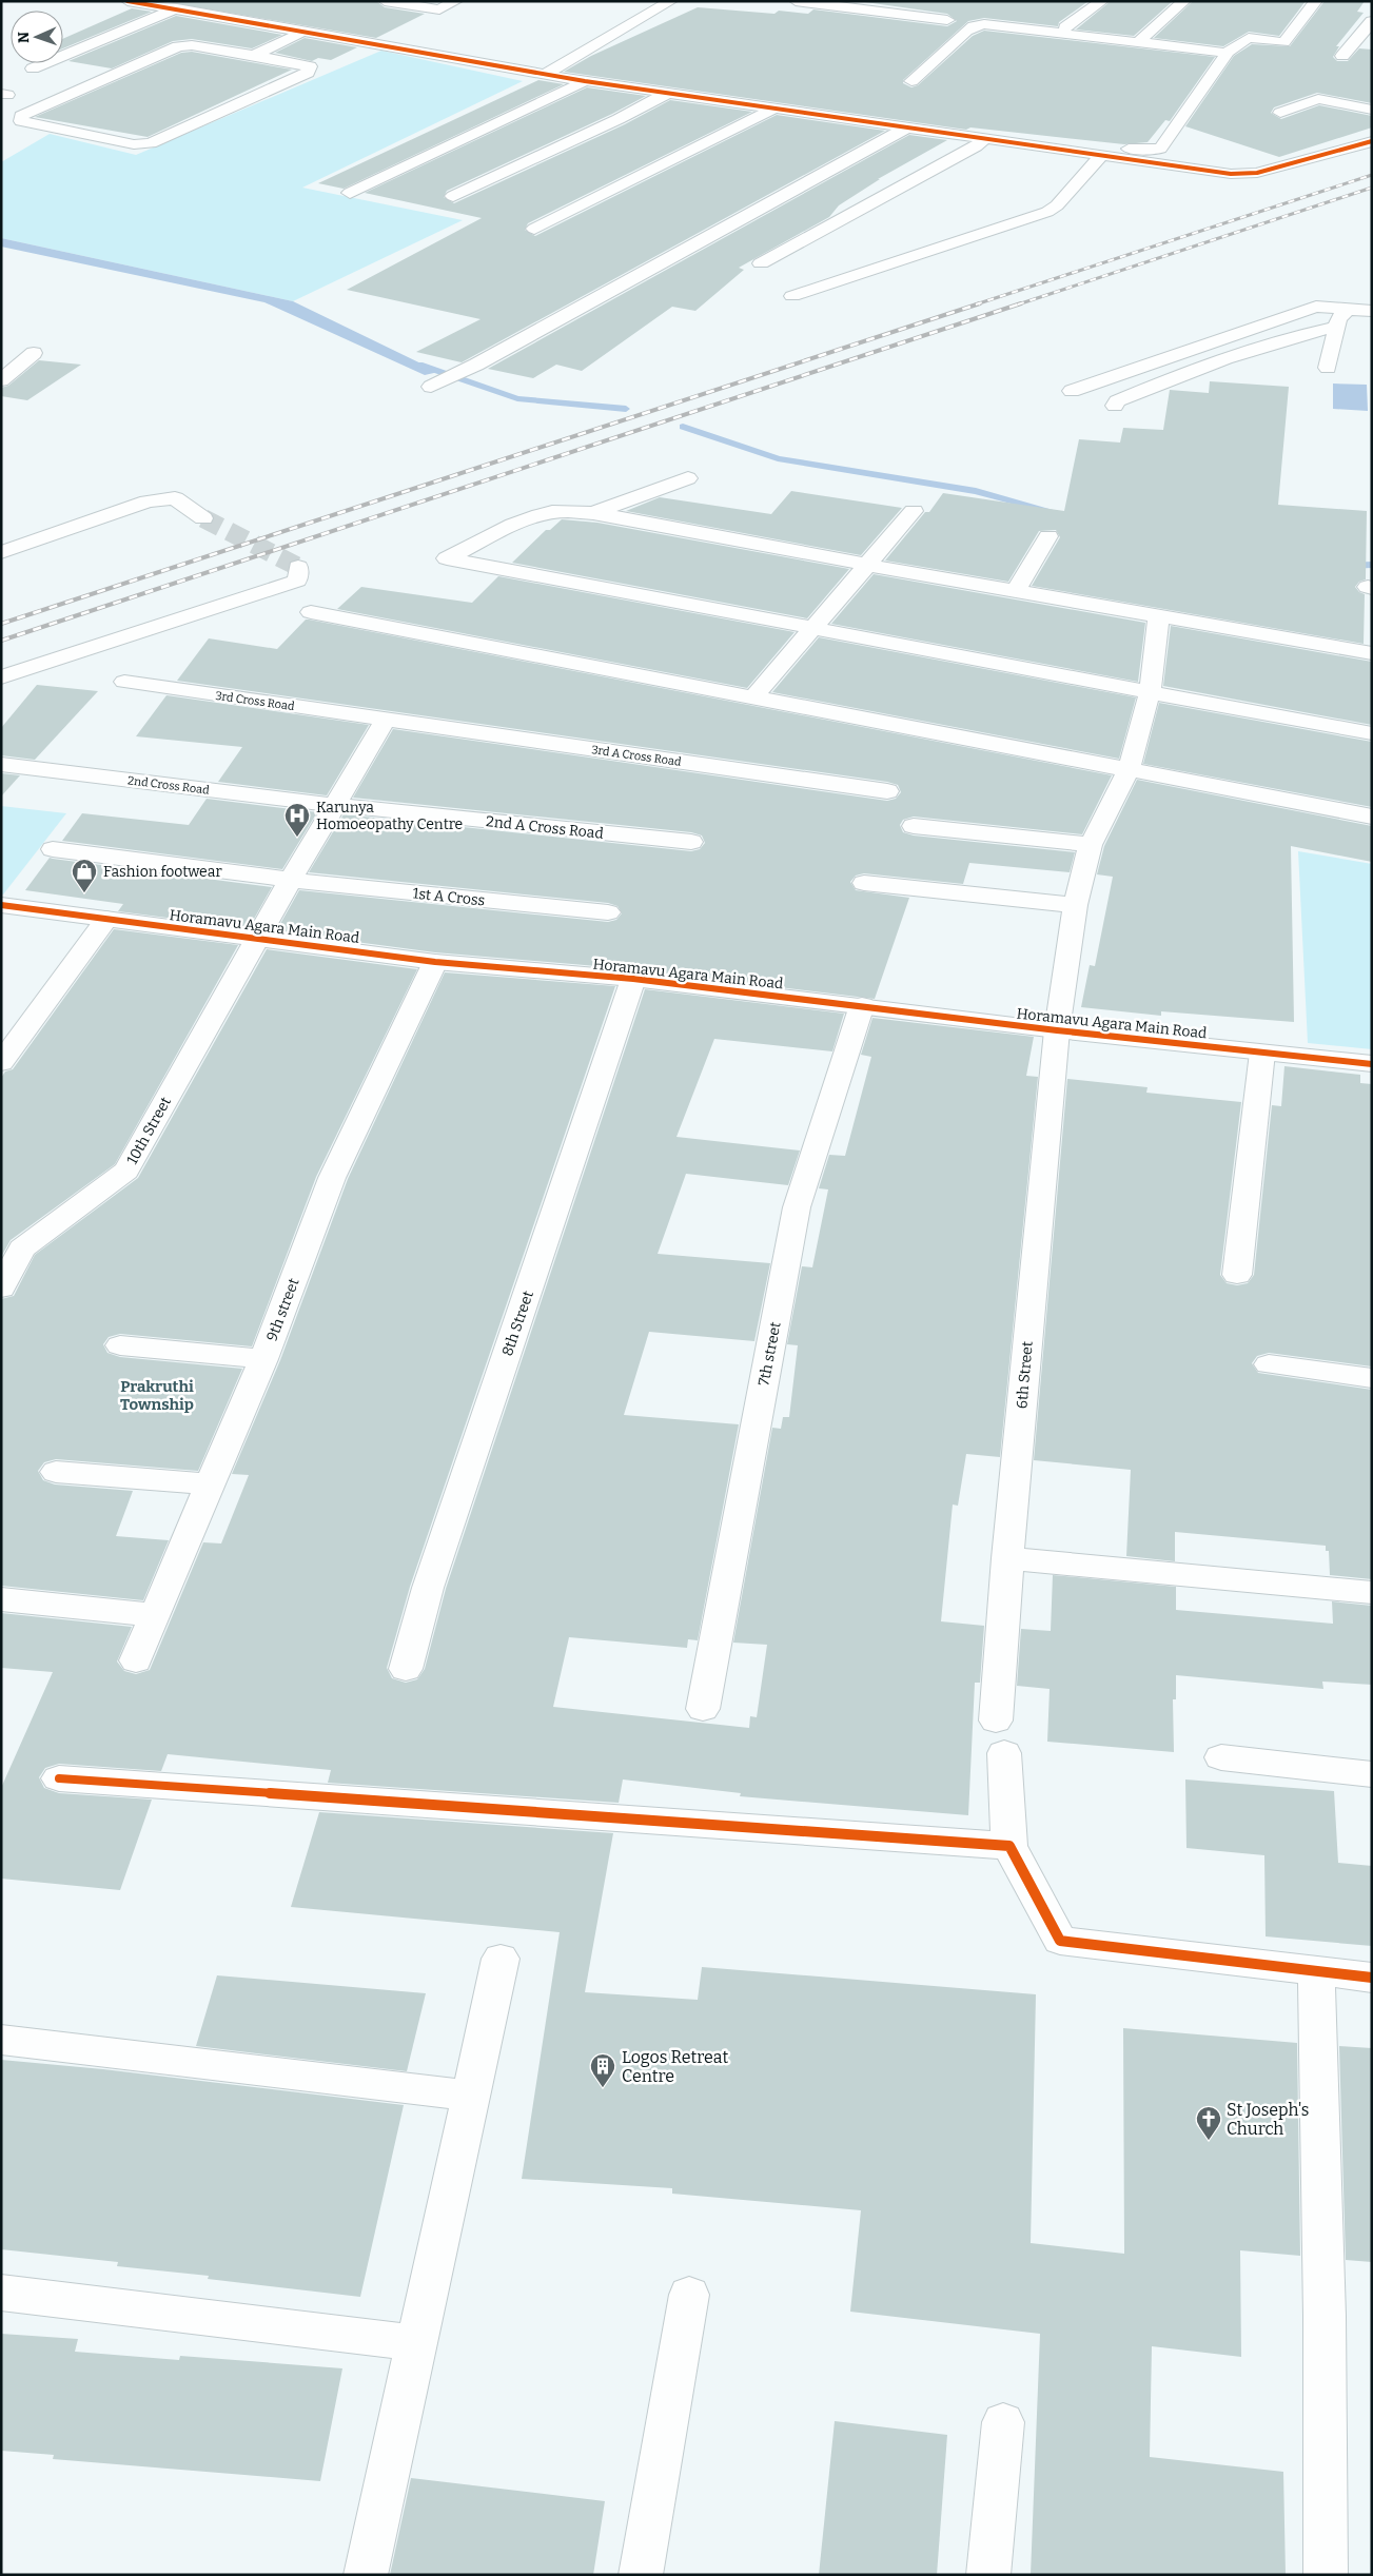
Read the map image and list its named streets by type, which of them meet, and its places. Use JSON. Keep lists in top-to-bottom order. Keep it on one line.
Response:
{"streets":{"street":["3rd Cross Road","3rd A Cross Road","2nd Cross Road","2nd A Cross Road","1st A Cross","Horamavu Agara Main Road","10th Street","9th street","8th Street","7th street","6th Street"]},"crossings":[["3rd Cross Road","3rd A Cross Road"],["3rd Cross Road","10th Street"],["3rd A Cross Road","10th Street"],["2nd Cross Road","2nd A Cross Road"],["2nd Cross Road","10th Street"],["2nd A Cross Road","10th Street"],["1st A Cross","10th Street"],["Horamavu Agara Main Road","10th Street"],["Horamavu Agara Main Road","9th street"],["Horamavu Agara Main Road","8th Street"],["Horamavu Agara Main Road","7th street"],["Horamavu Agara Main Road","6th Street"]],"districts":["Prakruthi Township"],"places":{"hospital":["Karunya Homoeopathy Centre"],"shop":["Fashion footwear"],"building":["Logos Retreat Centre"],"church":["St Joseph's Church"]},"north":"left"}
